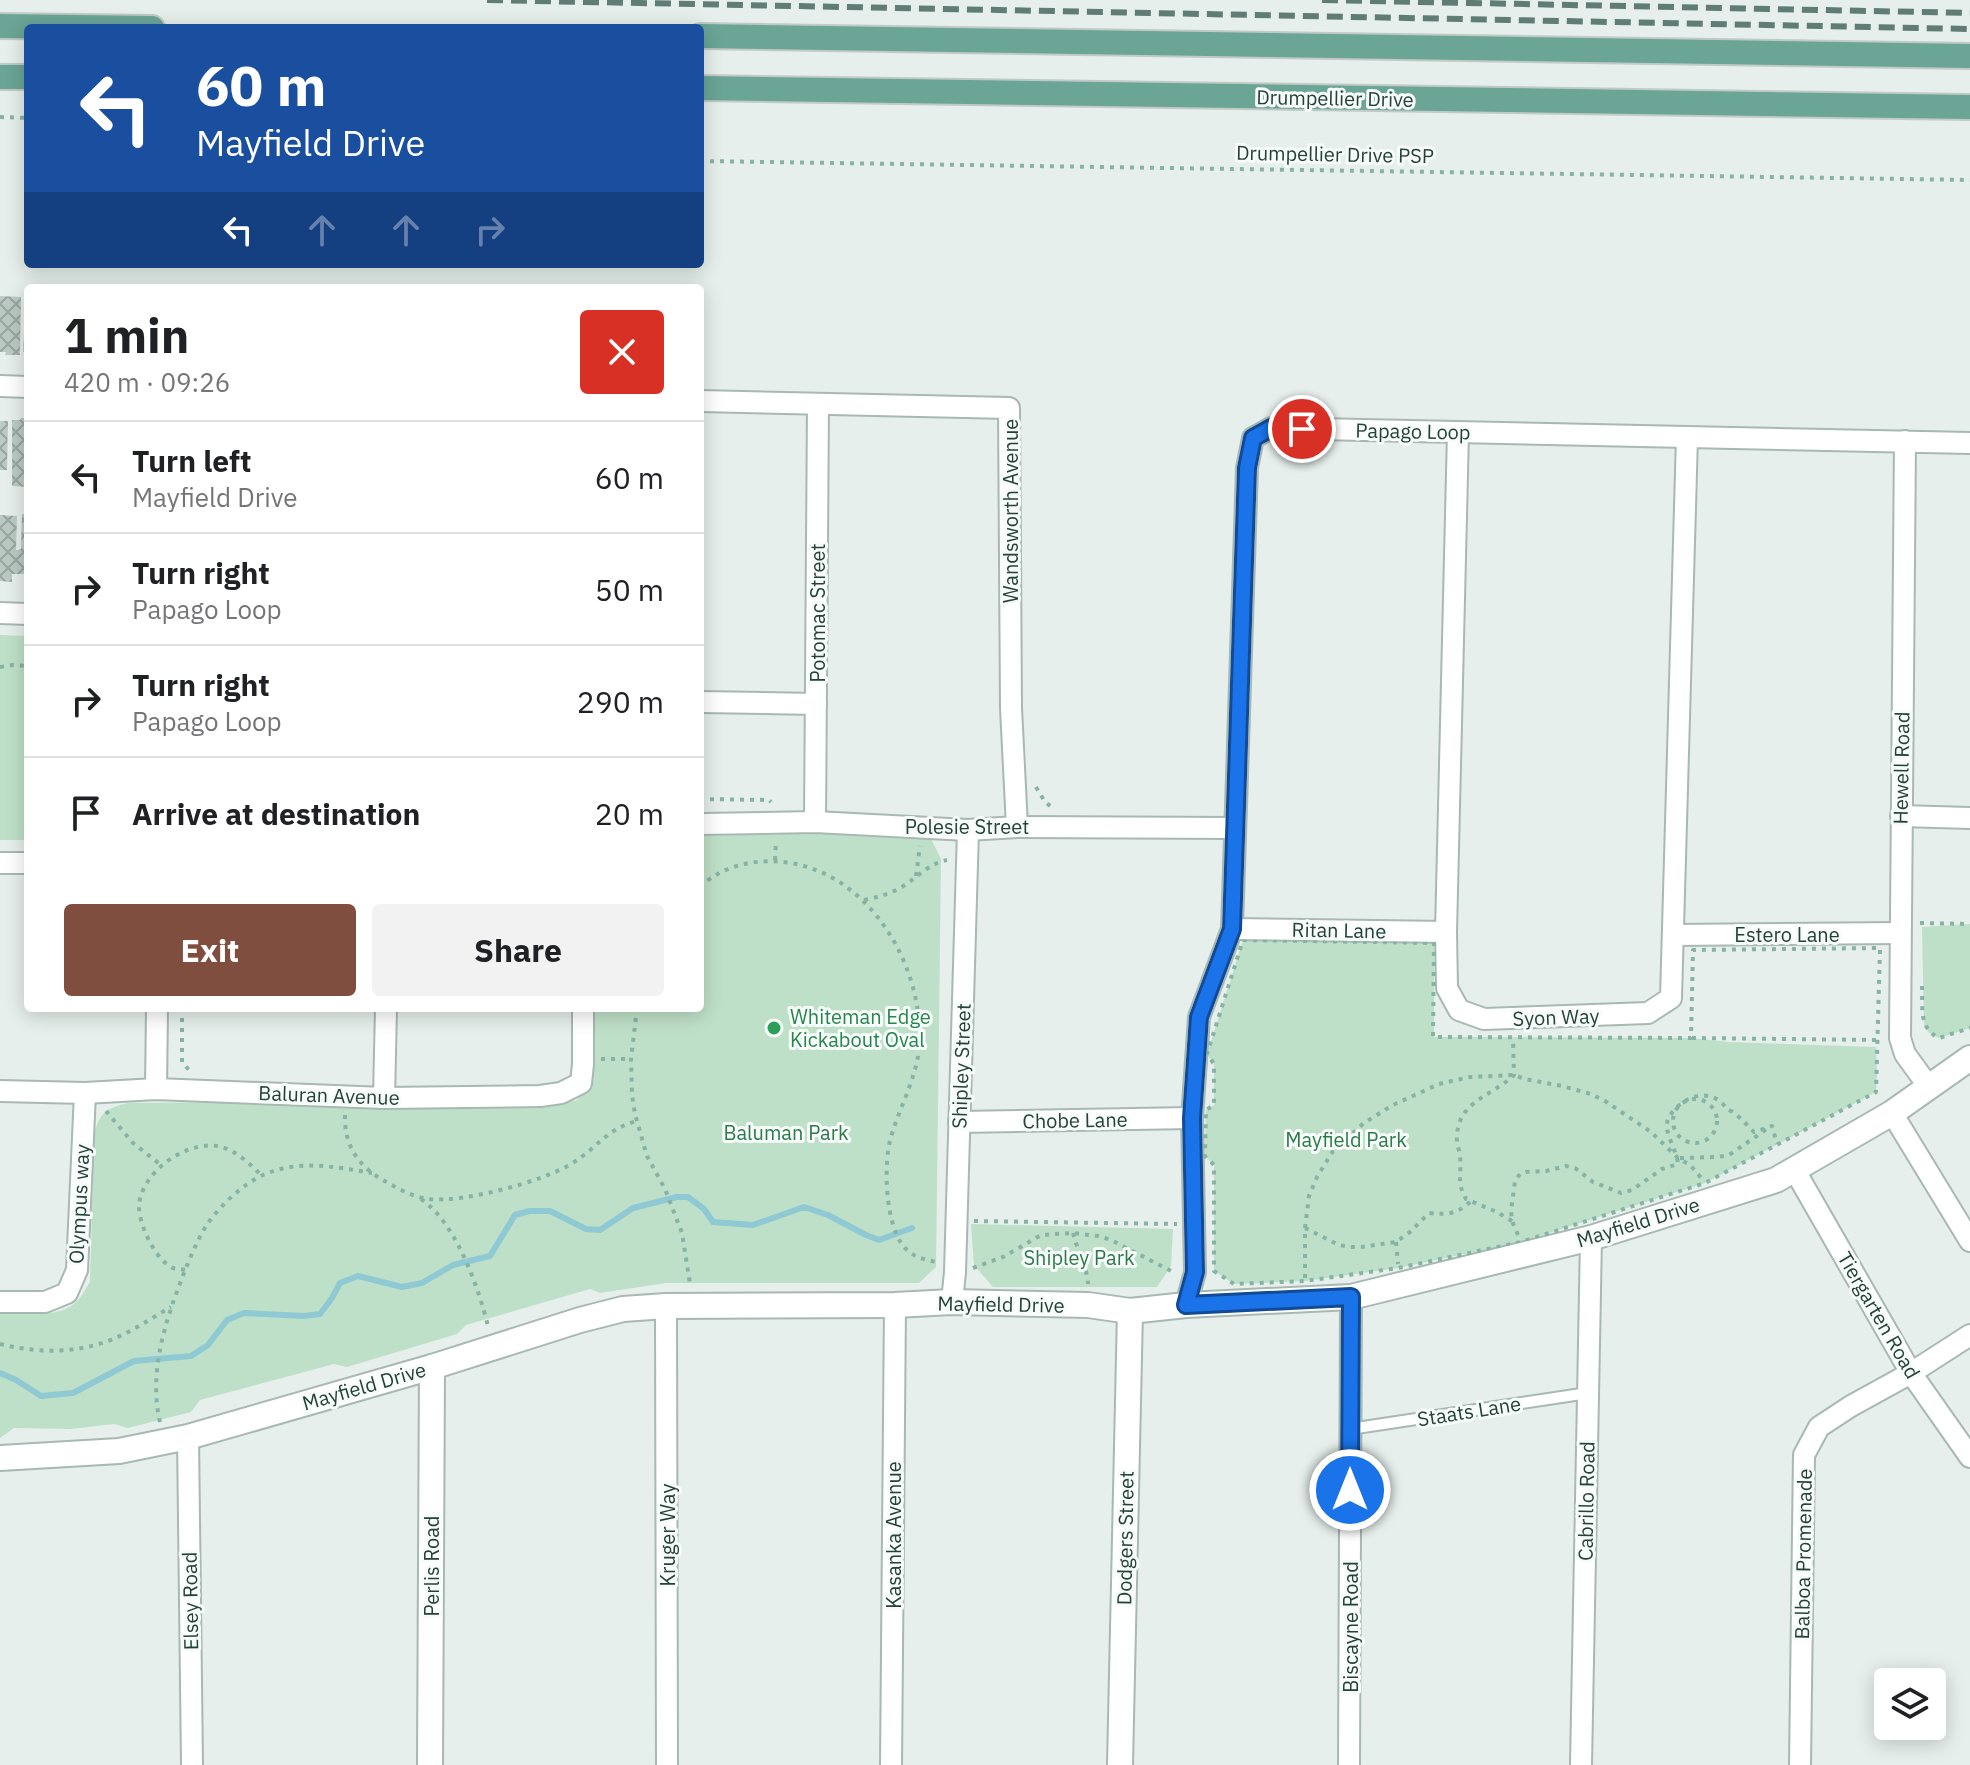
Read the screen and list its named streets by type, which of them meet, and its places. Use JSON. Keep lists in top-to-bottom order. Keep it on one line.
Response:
{"streets":{"main road":["Drumpellier Drive"],"street":["Papago Loop","Wandsworth Avenue","Potomac Street","Hewell Road","Polesie Street","Ritan Lane","Estero Lane","Syon Way","Shipley Street","Baluran Avenue","Chobe Lane","Olympus way","Mayfield Drive","Tiergarten Road","Cabrillo Road","Kruger Way","Kasanka Avenue","Dodgers Street","Balboa Promenade","Perlis Road","Elsey Road","Biscayne Road"],"lane":["Staats Lane"],"path":["Drumpellier Drive PSP"]},"crossings":[["Papago Loop","Hewell Road"],["Papago Loop","Polesie Street"],["Papago Loop","Ritan Lane"],["Papago Loop","Syon Way"],["Papago Loop","Chobe Lane"],["Papago Loop","Mayfield Drive"],["Wandsworth Avenue","Potomac Street"],["Wandsworth Avenue","Polesie Street"],["Potomac Street","Polesie Street"],["Hewell Road","Estero Lane"],["Hewell Road","Mayfield Drive"],["Polesie Street","Shipley Street"],["Ritan Lane","Syon Way"],["Estero Lane","Syon Way"],["Shipley Street","Chobe Lane"],["Shipley Street","Mayfield Drive"],["Baluran Avenue","Olympus way"],["Mayfield Drive","Tiergarten Road"],["Mayfield Drive","Cabrillo Road"],["Mayfield Drive","Kruger Way"],["Mayfield Drive","Kasanka Avenue"],["Mayfield Drive","Dodgers Street"],["Mayfield Drive","Perlis Road"],["Mayfield Drive","Elsey Road"],["Mayfield Drive","Biscayne Road"],["Tiergarten Road","Balboa Promenade"],["Staats Lane","Cabrillo Road"],["Staats Lane","Biscayne Road"]],"parks":["Baluman Park","Mayfield Park","Shipley Park"],"places":["Whiteman Edge Kickabout Oval"],"page":{"turn":["60 m","Mayfield Drive"],"heading":["1 min","420 m · 09:26"],"list":[{"name":"Turn left","note":"Mayfield Drive","value":"60 m"},{"name":"Turn right","note":"Papago Loop","value":"50 m"},{"name":"Turn right","note":"Papago Loop","value":"290 m"},{"name":"Arrive at destination","value":"20 m"}],"buttons":["Exit","Share"]}}
